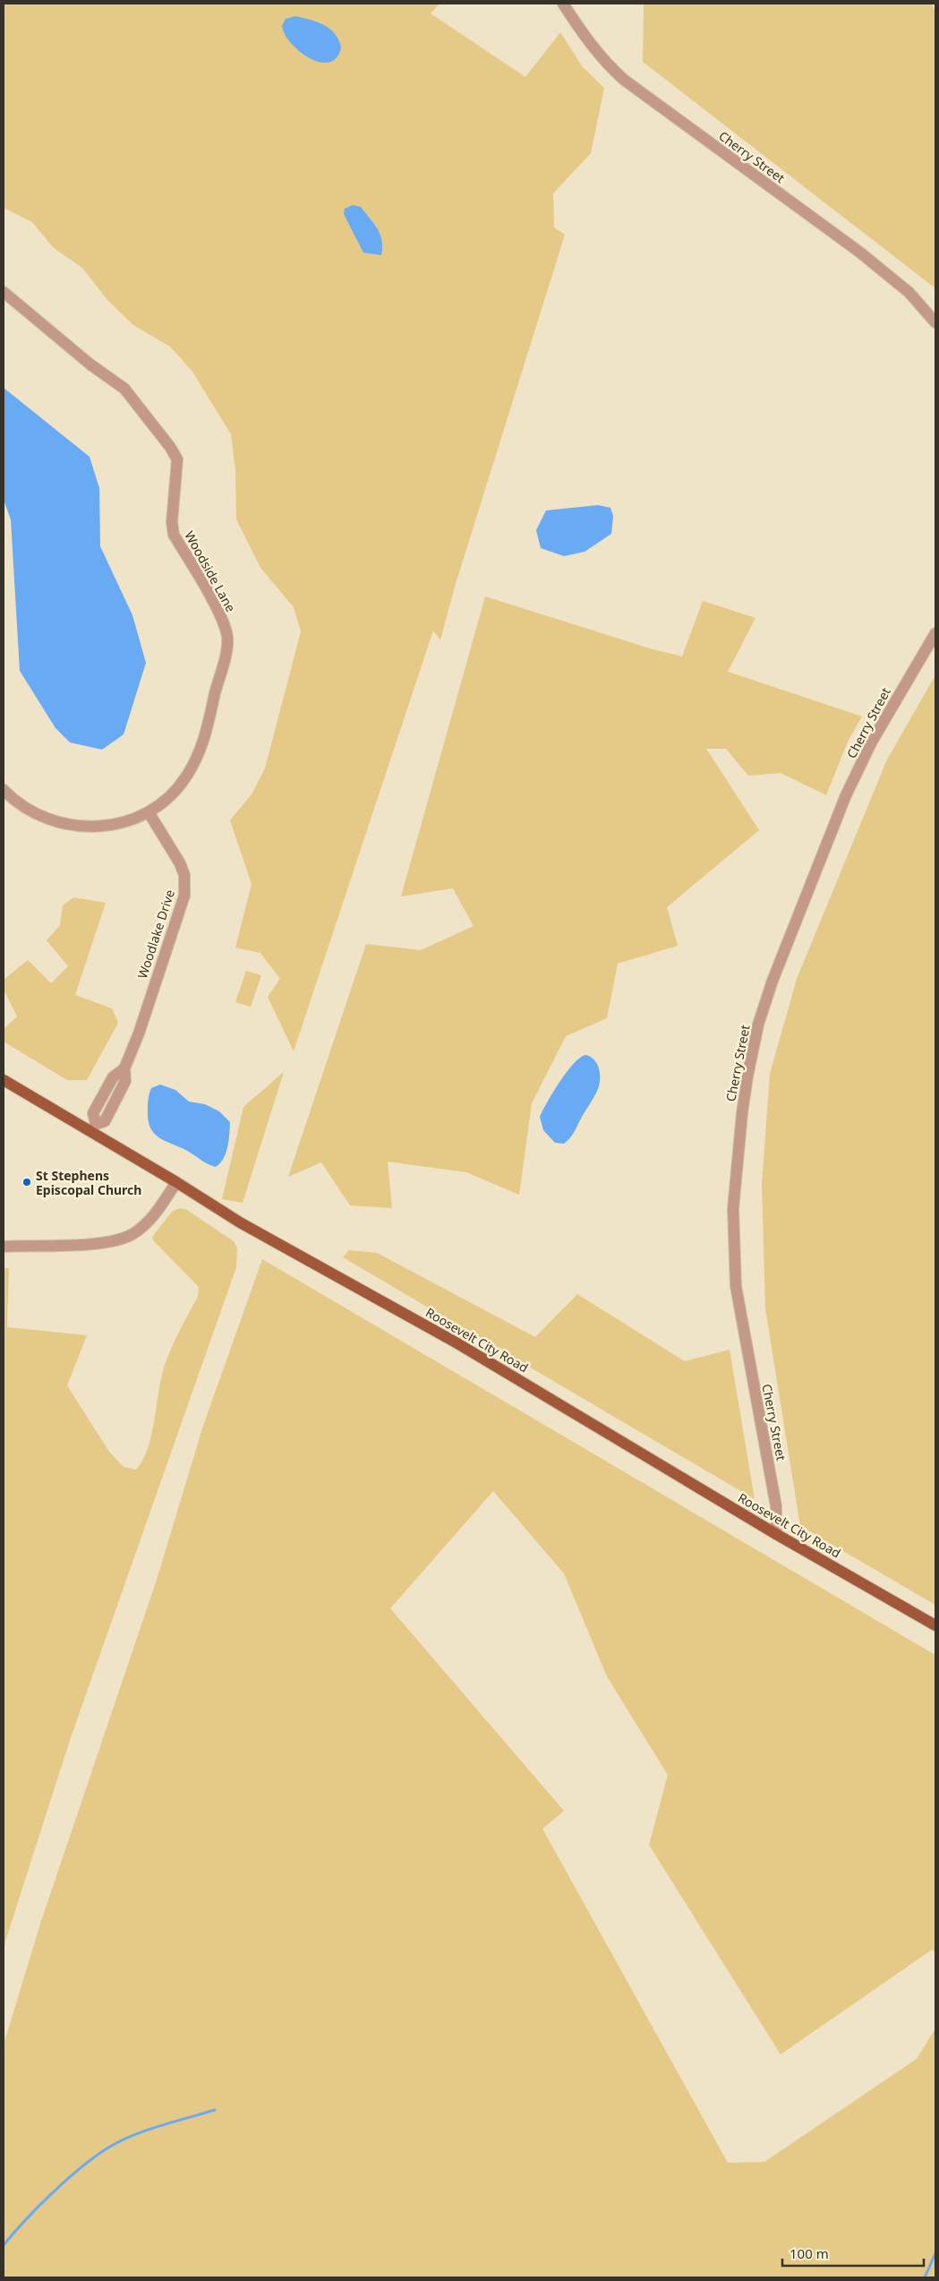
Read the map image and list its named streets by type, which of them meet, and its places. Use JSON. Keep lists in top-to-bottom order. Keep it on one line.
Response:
{"streets":{"main road":["Roosevelt City Road"],"street":["Cherry Street","Woodside Lane","Woodlake Drive"]},"crossings":[["Cherry Street","Roosevelt City Road"],["Woodside Lane","Woodlake Drive"],["Woodlake Drive","Roosevelt City Road"]],"places":["St Stephens Episcopal Church"],"scale_bar":"100 m"}
